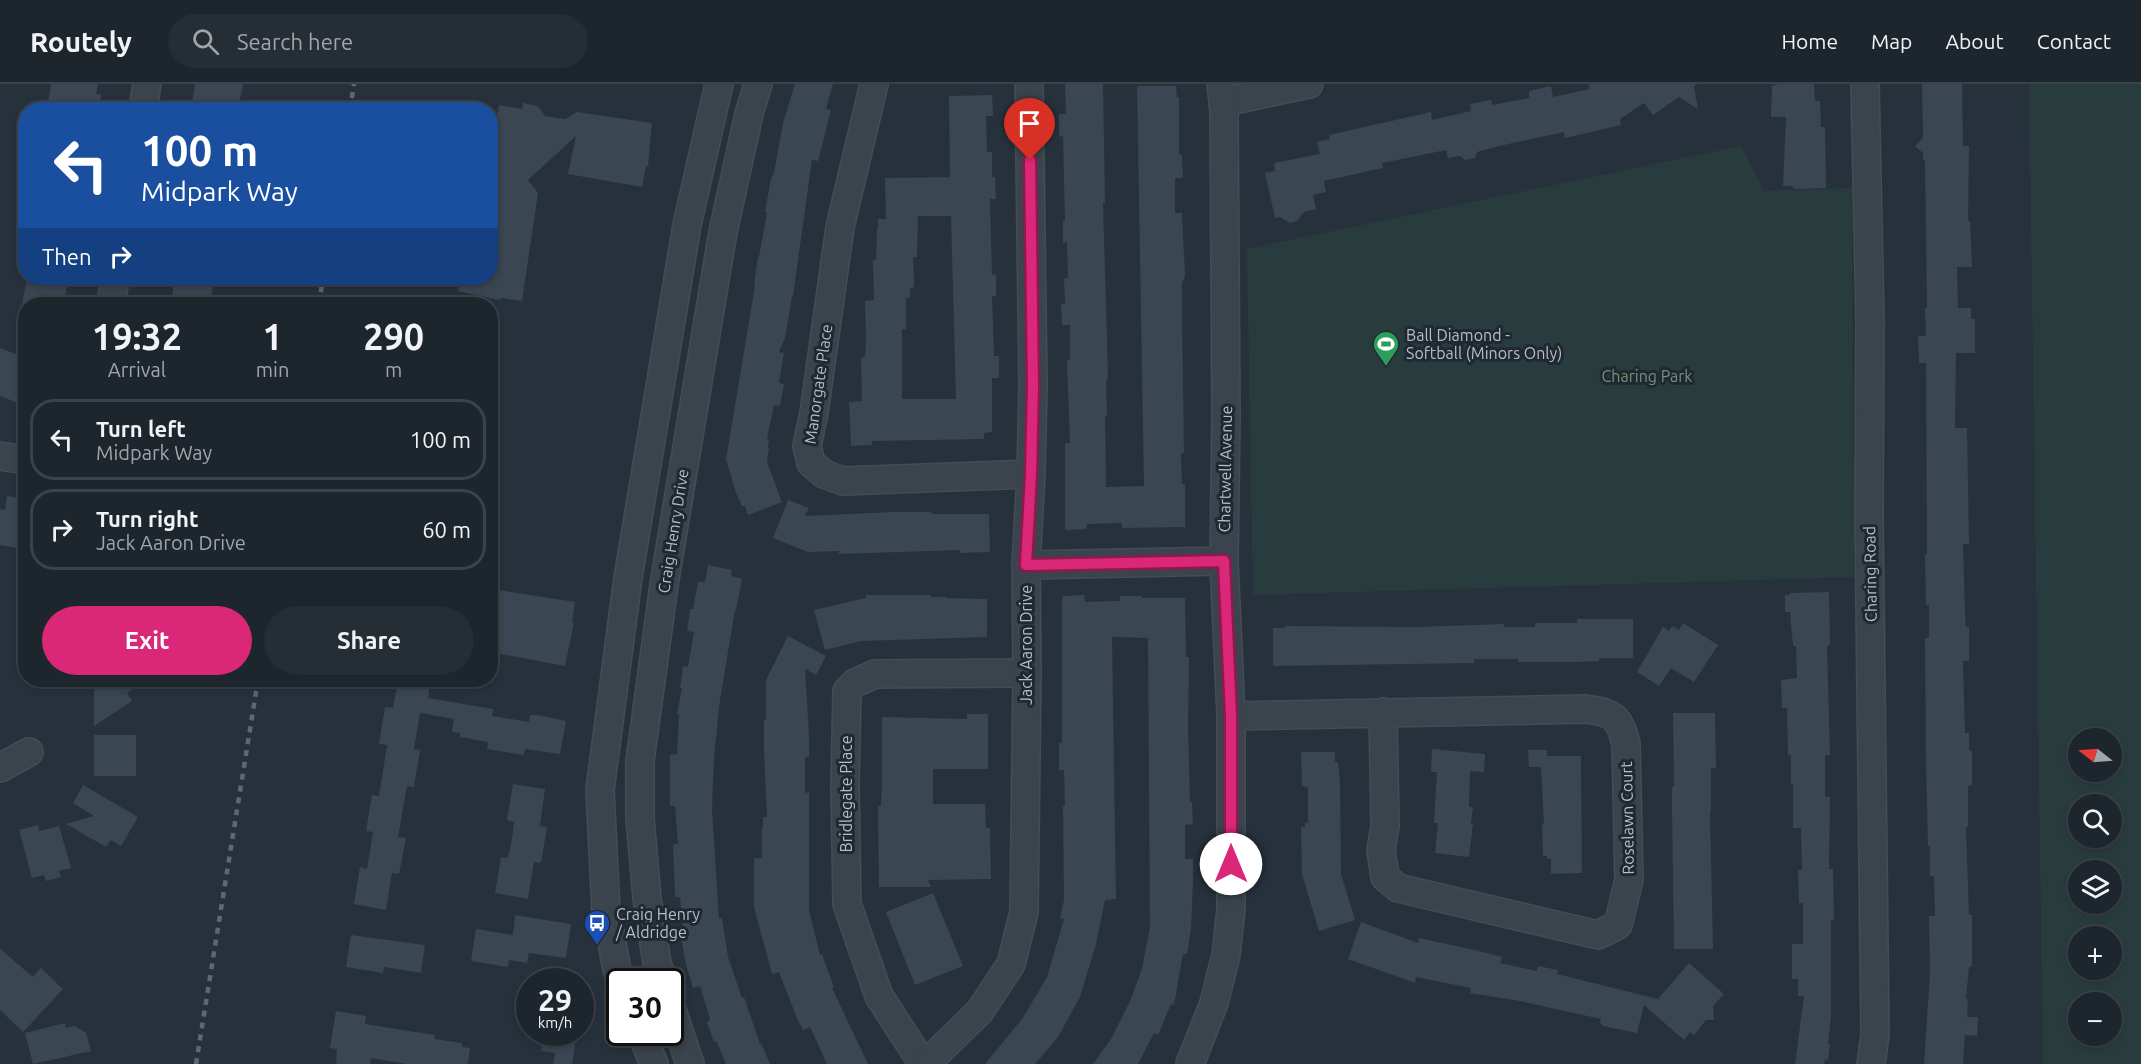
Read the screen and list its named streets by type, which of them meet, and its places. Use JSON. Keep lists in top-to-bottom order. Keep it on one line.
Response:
{"streets":{"street":["Manorgate Place","Chartwell Avenue","Craig Henry Drive","Charing Road","Jack Aaron Drive","Bridlegate Place","Roselawn Court"]},"crossings":[["Manorgate Place","Jack Aaron Drive"],["Chartwell Avenue","Roselawn Court"],["Jack Aaron Drive","Bridlegate Place"]],"parks":["Charing Park"],"places":{"sports":["Ball Diamond - Softball (Minors Only)"],"bus stop":["Craig Henry / Aldridge"]},"north":"left","page":{"header":"Routely","search":"Search here","nav":["Home","Map","About","Contact"],"turn":["100 m","Midpark Way"],"then":"Then","eta":["19:32","Arrival","1","min","290","m"],"list":[{"name":"Turn left","note":"Midpark Way","value":"100 m"},{"name":"Turn right","note":"Jack Aaron Drive","value":"60 m"}],"buttons":["Exit","Share"],"map_buttons":["+","−"],"speed":"29 km/h","limit":"30"}}
